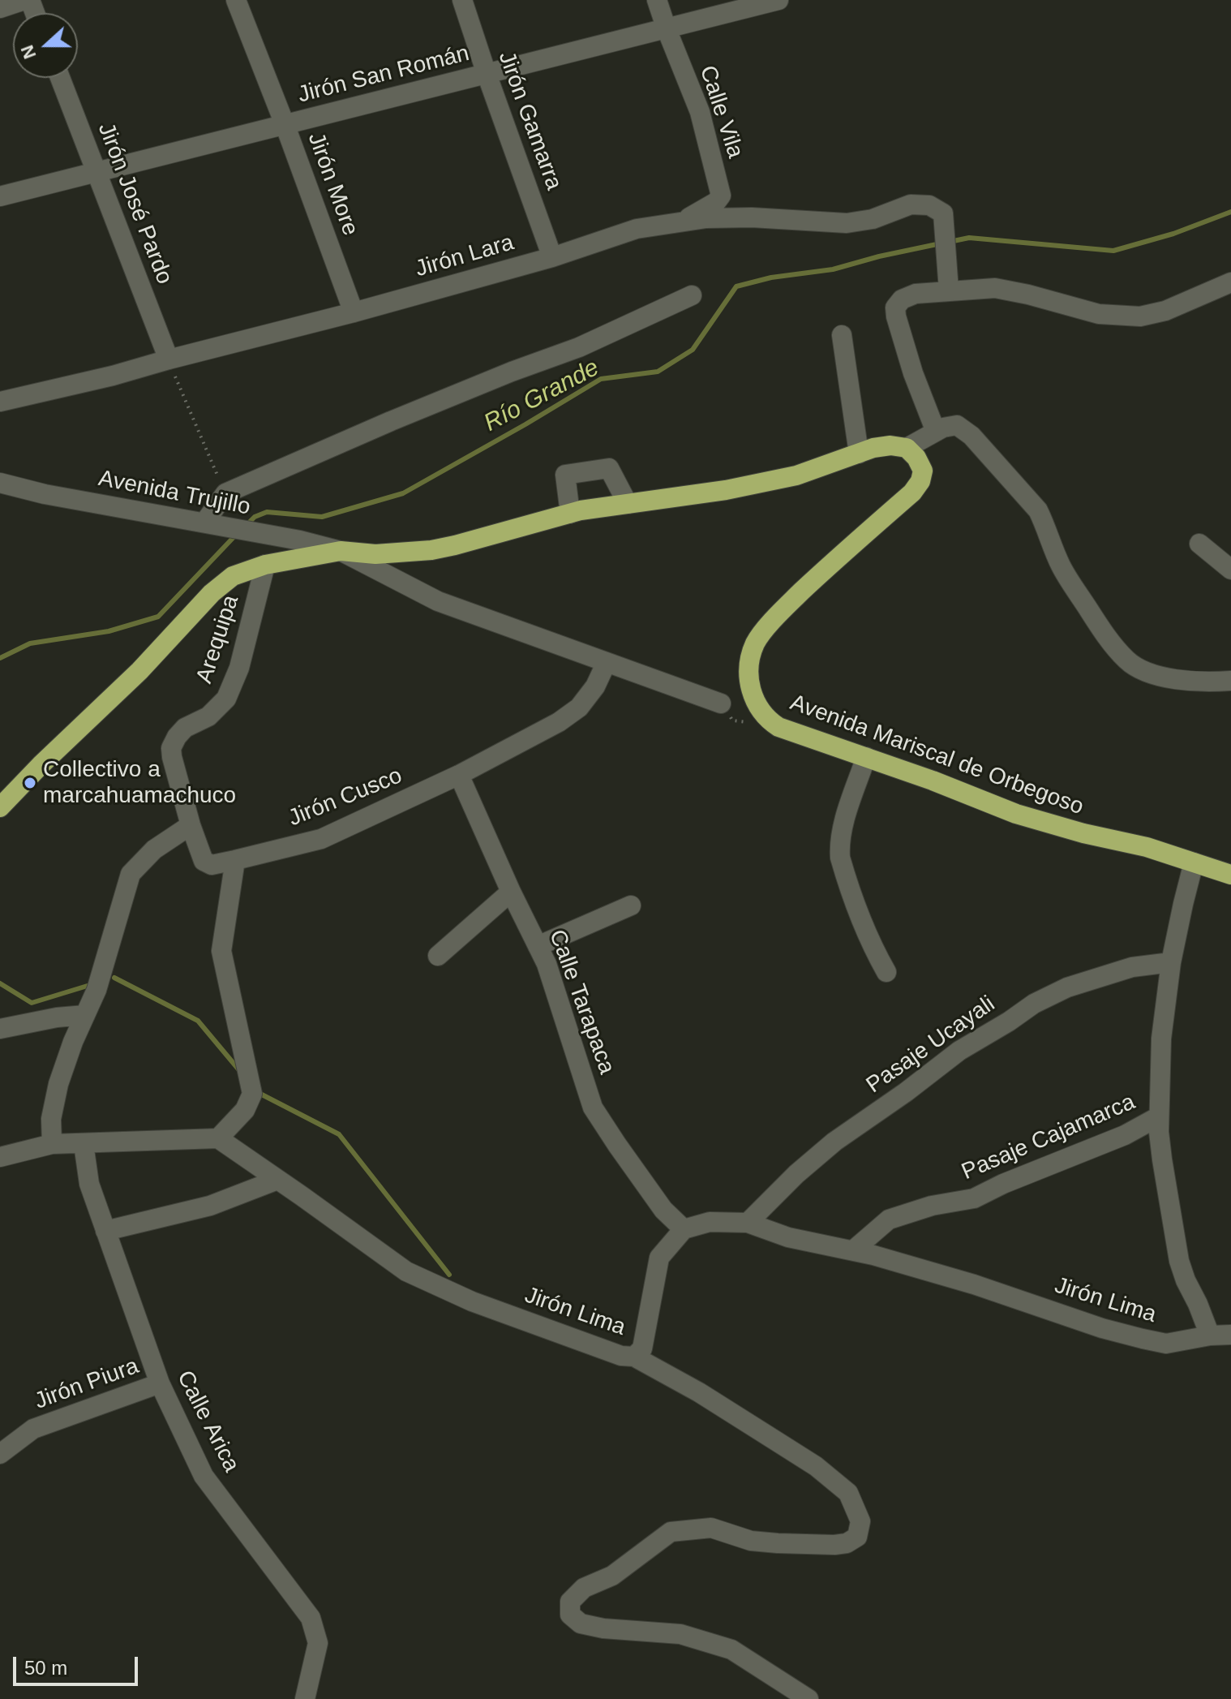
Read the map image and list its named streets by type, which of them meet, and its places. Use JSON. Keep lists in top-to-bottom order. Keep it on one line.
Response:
{"streets":{"highway":["Avenida Mariscal de Orbegoso"],"street":["Jirón San Román","Calle Vila","Jirón Gamarra","Jirón More","Jirón José Pardo","Jirón Lara","Avenida Trujillo","Arequipa","Jirón Cusco","Calle Tarapaca","Pasaje Ucayali","Pasaje Cajamarca","Jirón Lima","Jirón Piura","Calle Arica"]},"crossings":[["Jirón San Román","Calle Vila"],["Jirón San Román","Jirón Gamarra"],["Jirón San Román","Jirón More"],["Jirón San Román","Jirón José Pardo"],["Calle Vila","Jirón Lara"],["Jirón Gamarra","Jirón Lara"],["Jirón More","Jirón Lara"],["Jirón José Pardo","Jirón Lara"],["Avenida Trujillo","Jirón Cusco"],["Arequipa","Jirón Cusco"],["Jirón Cusco","Calle Tarapaca"],["Calle Tarapaca","Jirón Lima"],["Pasaje Ucayali","Jirón Lima"],["Pasaje Cajamarca","Jirón Lima"],["Jirón Piura","Calle Arica"]],"water":["Río Grande"],"places":["Collectivo a marcahuamachuco"],"scale_bar":"50 m","north":"left"}
